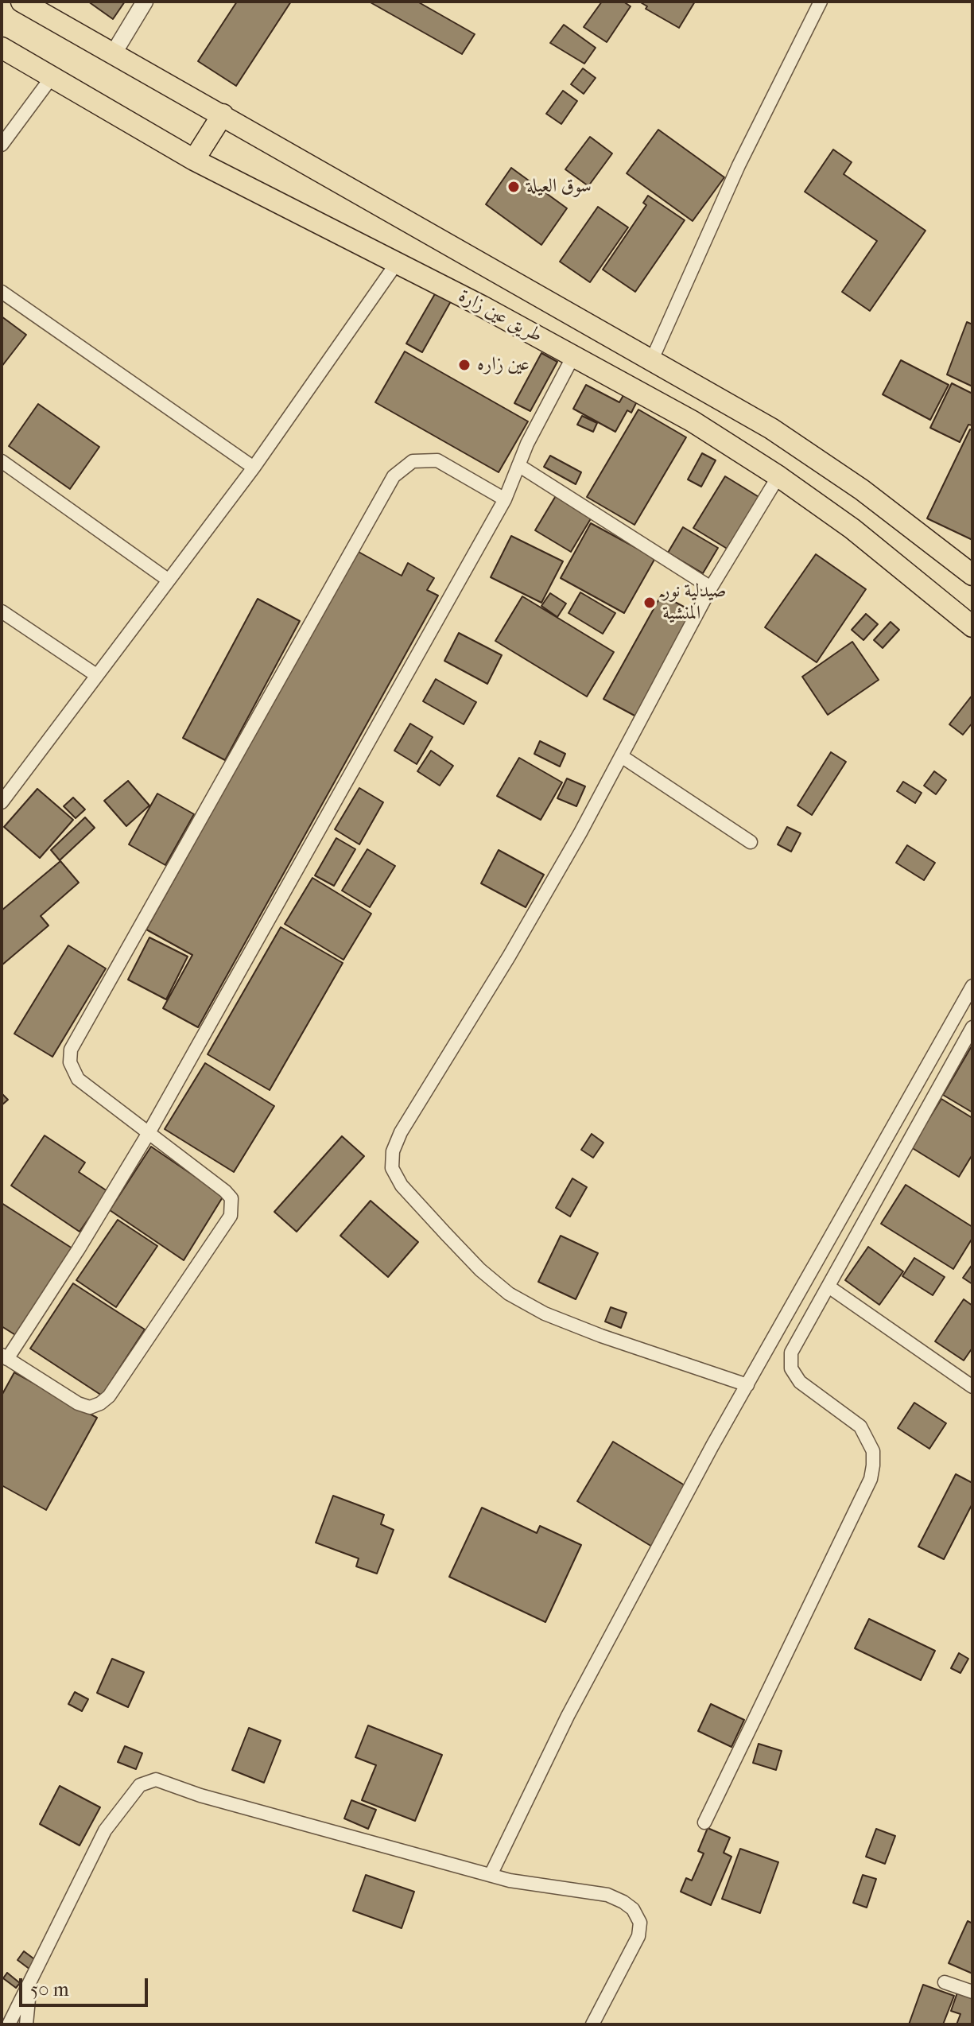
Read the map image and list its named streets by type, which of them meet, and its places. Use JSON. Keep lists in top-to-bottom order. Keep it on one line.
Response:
{"streets":{"main road":["طريق عين زارة"]},"places":["سوق العيلة","عين زاره","صيدلية نور المنشية"],"scale_bar":"50 m"}
